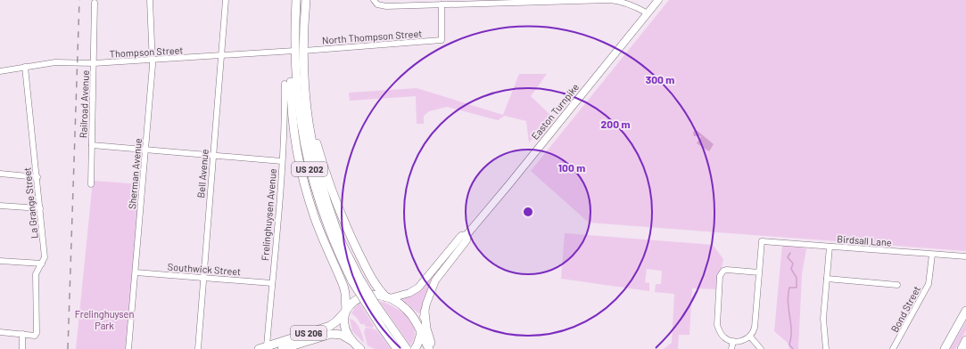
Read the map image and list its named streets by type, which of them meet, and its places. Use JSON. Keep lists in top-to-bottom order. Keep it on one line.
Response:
{"streets":{"highway":["US 202","US 206"],"main road":["Easton Turnpike"],"street":["North Thompson Street","Thompson Street","Railroad Avenue","Sherman Avenue","Bell Avenue","La Grange Street","Frelinghuysen Avenue","Birdsall Lane","Southwick Street","Bond Street"]},"crossings":[["North Thompson Street","US 202"],["Thompson Street","Railroad Avenue"],["Thompson Street","US 202"],["Thompson Street","Sherman Avenue"],["Thompson Street","Bell Avenue"],["Thompson Street","La Grange Street"],["Easton Turnpike","US 206"],["Sherman Avenue","Southwick Street"],["Bell Avenue","Southwick Street"],["Frelinghuysen Avenue","Southwick Street"],["Frelinghuysen Avenue","US 206"],["Birdsall Lane","Bond Street"]],"parks":["Frelinghuysen Park"],"rings":["300 m","200 m","100 m"]}
